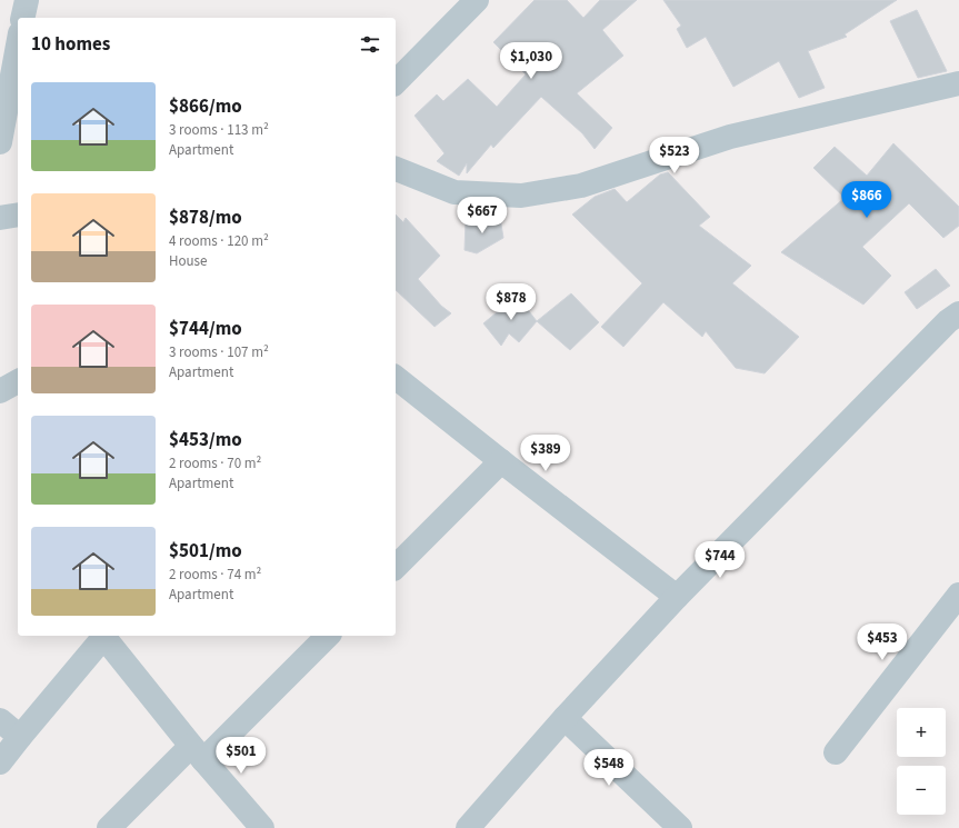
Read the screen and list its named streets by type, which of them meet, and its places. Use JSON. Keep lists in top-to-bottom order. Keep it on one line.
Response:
{"page":{"heading":"10 homes","price":["$1,030","$523","$866","$667","$878","$389","$744","$453","$501","$548"],"list":[{"name":"$866/mo","note":"3 rooms · 113 m² · Apartment"},{"name":"$878/mo","note":"4 rooms · 120 m² · House"},{"name":"$744/mo","note":"3 rooms · 107 m² · Apartment"},{"name":"$453/mo","note":"2 rooms · 70 m² · Apartment"},{"name":"$501/mo","note":"2 rooms · 74 m² · Apartment"}],"map_buttons":["+","−"]}}
